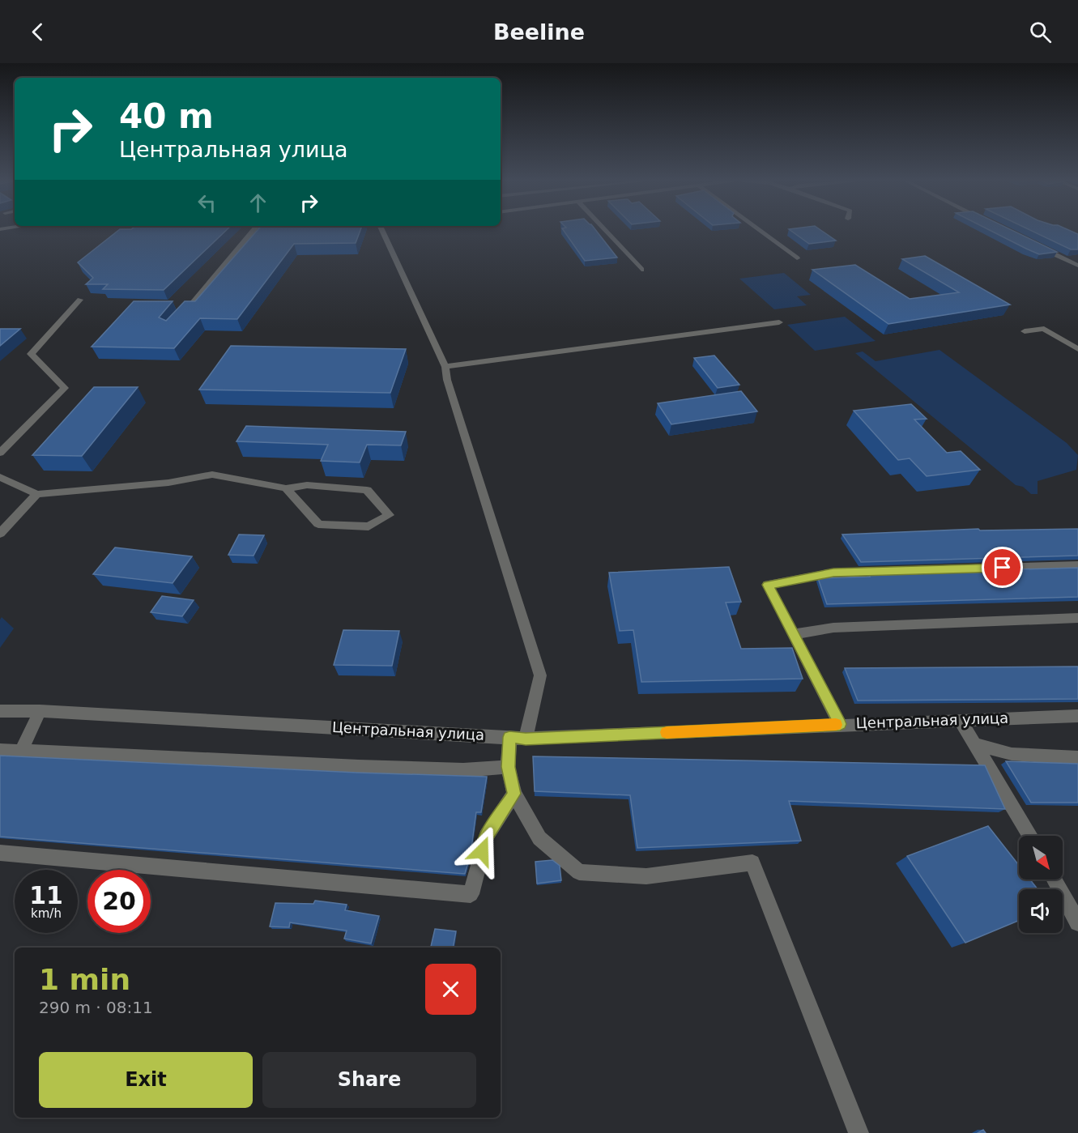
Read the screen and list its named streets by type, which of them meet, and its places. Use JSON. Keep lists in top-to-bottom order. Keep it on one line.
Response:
{"streets":{"street":["Центральная улица"]},"north":"bottom right","page":{"header":"Beeline","turn":["40 m","Центральная улица"],"speed":"11 km/h","limit":"20","heading":["1 min","290 m · 08:11"],"buttons":["Exit","Share"]}}
